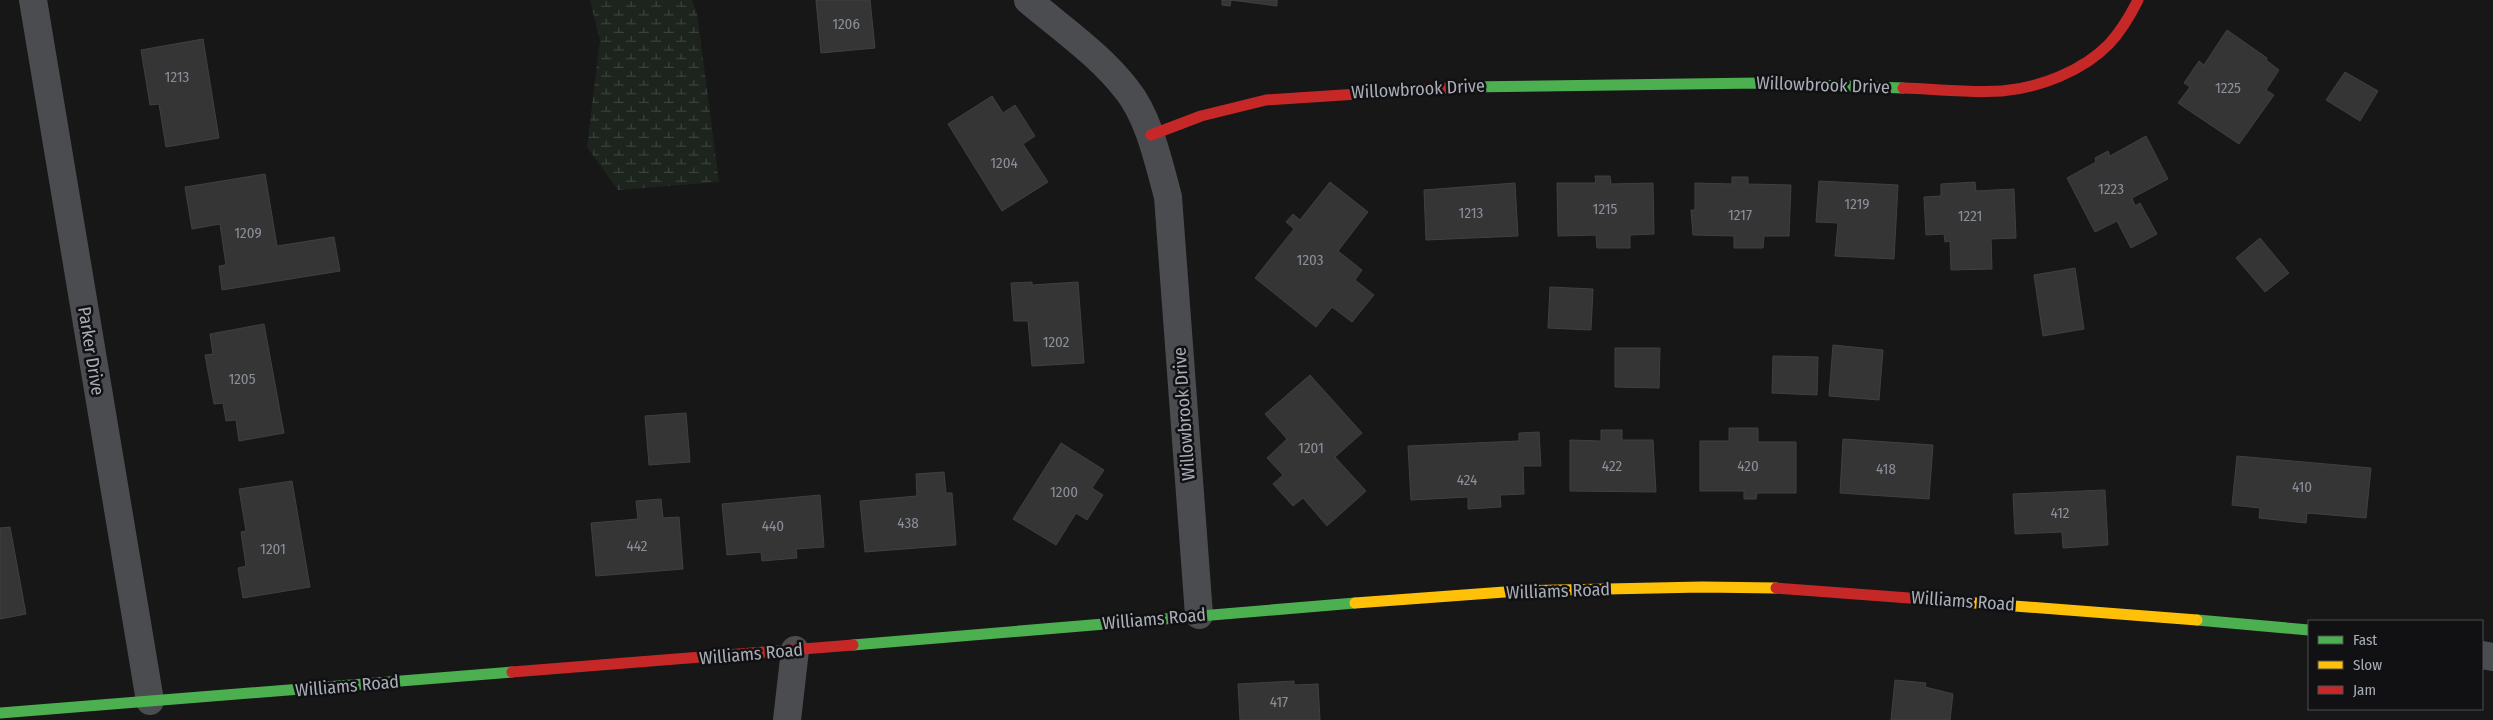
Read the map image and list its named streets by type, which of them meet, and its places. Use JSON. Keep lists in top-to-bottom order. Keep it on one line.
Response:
{"streets":{"street":["Willowbrook Drive","Parker Drive","Williams Road"]},"crossings":[["Willowbrook Drive","Williams Road"],["Parker Drive","Williams Road"]],"house_numbers":["1206","1213","1225","1204","1223","1219","1215","1213","1217","1221","1209","1203","1202","1205","1201","422","420","418","424","410","1200","412","438","440","442","1201","417"],"legend":["Fast","Slow","Jam"]}
